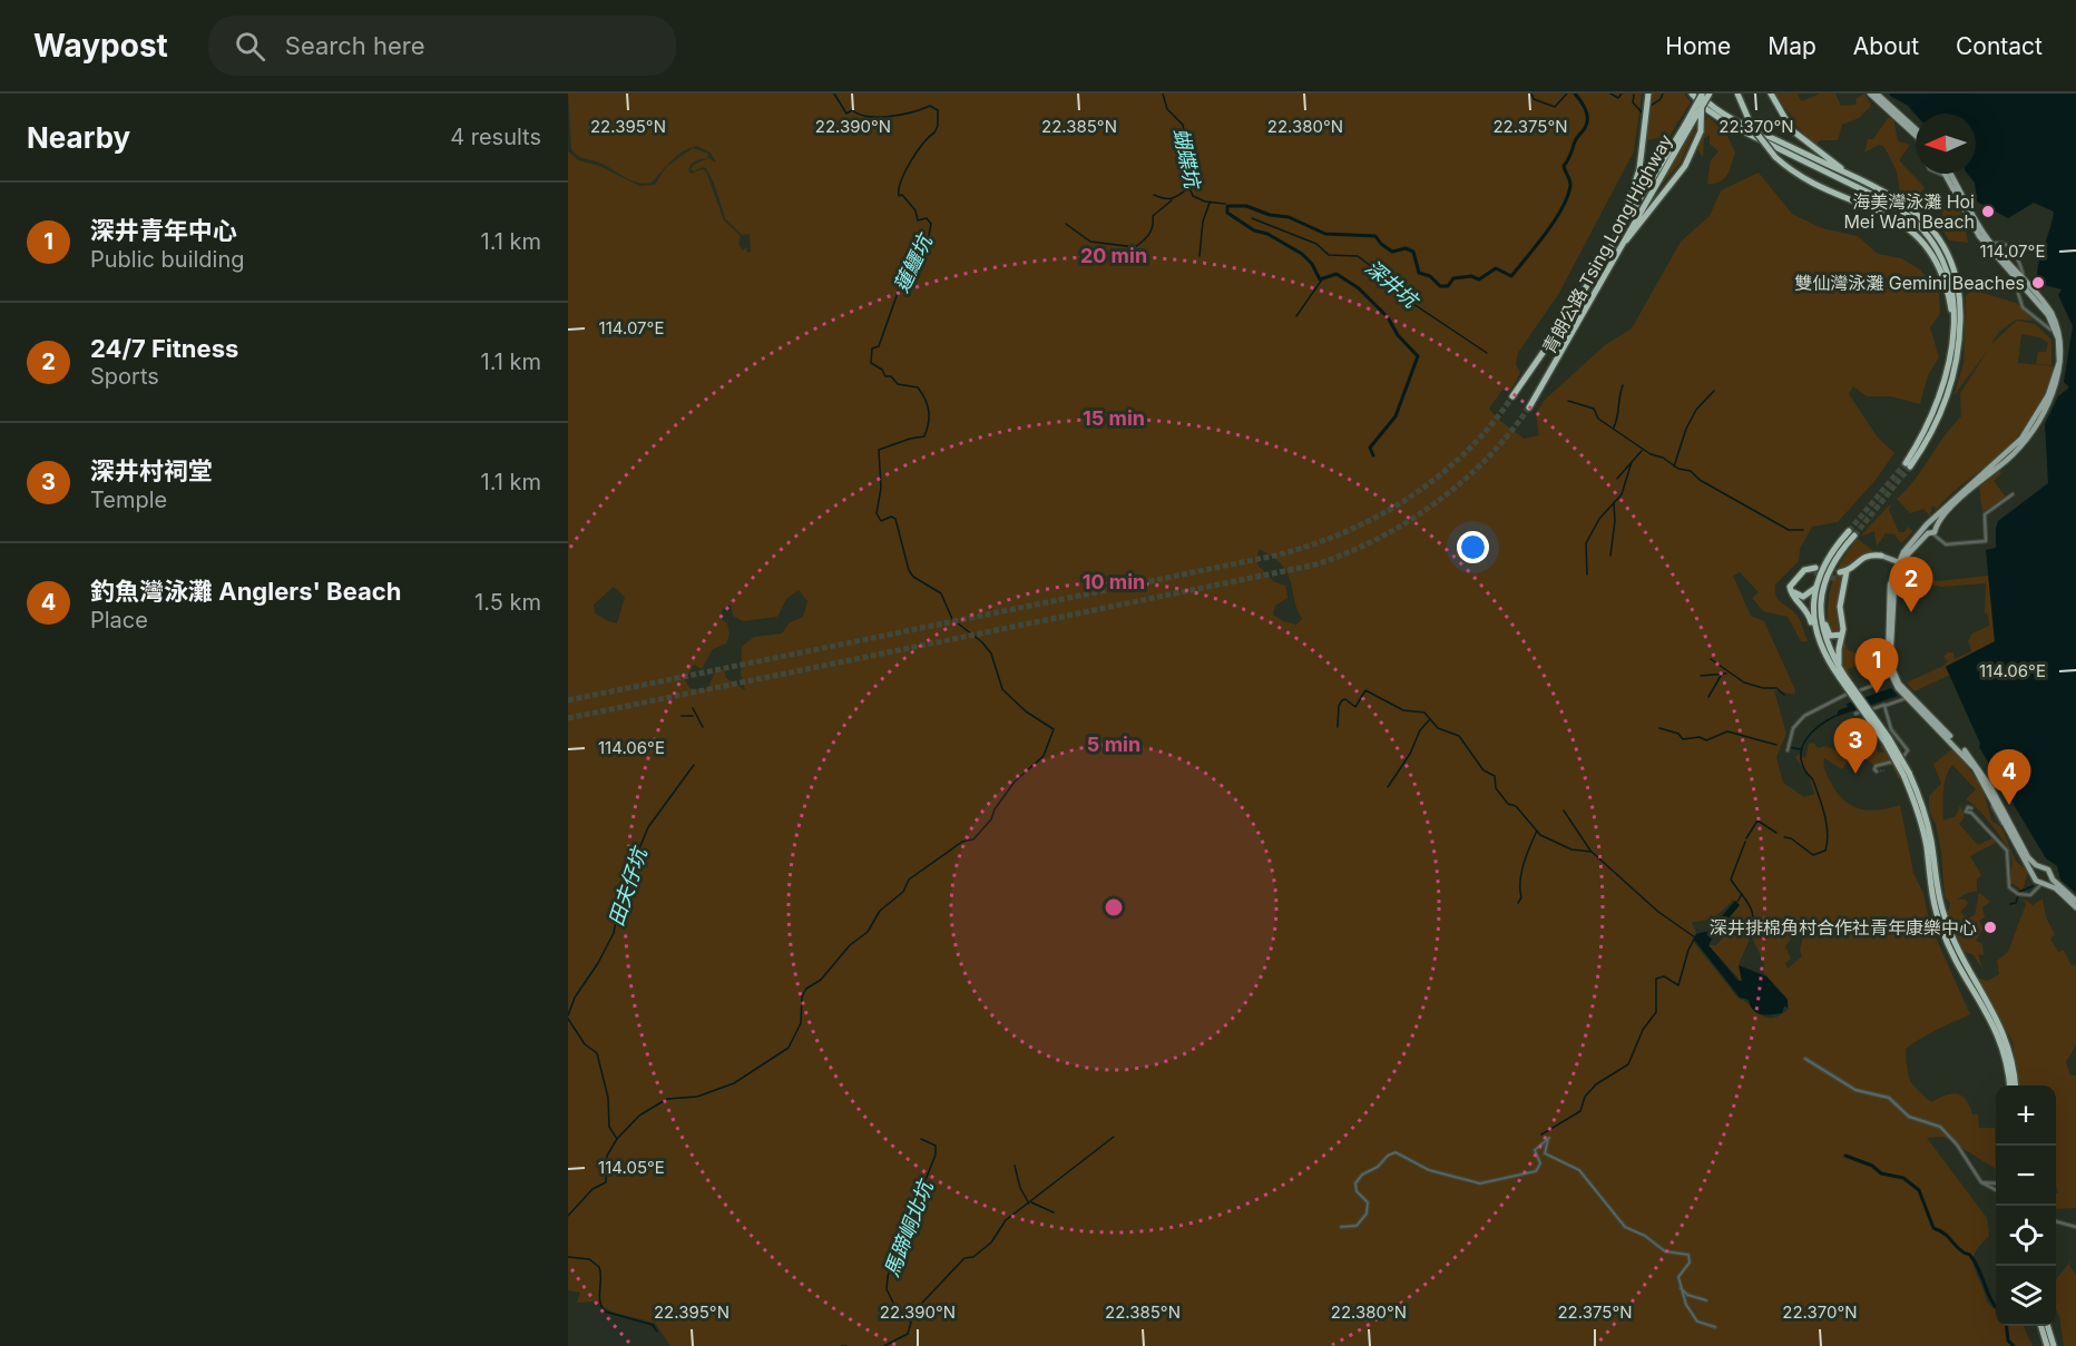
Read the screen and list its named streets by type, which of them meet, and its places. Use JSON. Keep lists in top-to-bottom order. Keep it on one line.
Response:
{"streets":{"highway":["青朗公路 Tsing Long Highway"]},"water":["蝴蝶坑","蓮鱷坑","深井坑","田夫仔坑","馬蹄峒北坑"],"places":["海美灣泳灘 Hoi Mei Wan Beach","雙仙灣泳灘 Gemini Beaches","深井排棉角村合作社青年康樂中心"],"north":"left","page":{"header":"Waypost","search":"Search here","nav":["Home","Map","About","Contact"],"heading":["Nearby","4 results"],"list":[{"mark":"1","name":"深井青年中心","note":"Public building","value":"1.1 km"},{"mark":"2","name":"24/7 Fitness","note":"Sports","value":"1.1 km"},{"mark":"3","name":"深井村祠堂","note":"Temple","value":"1.1 km"},{"mark":"4","name":"釣魚灣泳灘 Anglers' Beach","note":"Place","value":"1.5 km"}],"pins":["2","1","3","4"],"map_buttons":["+","−"]},"coordinates":["22.395°N","22.390°N","22.385°N","22.380°N","22.375°N","22.370°N","114.07°E","114.06°E","114.05°E"],"rings":["20 min","15 min","10 min","5 min"]}
